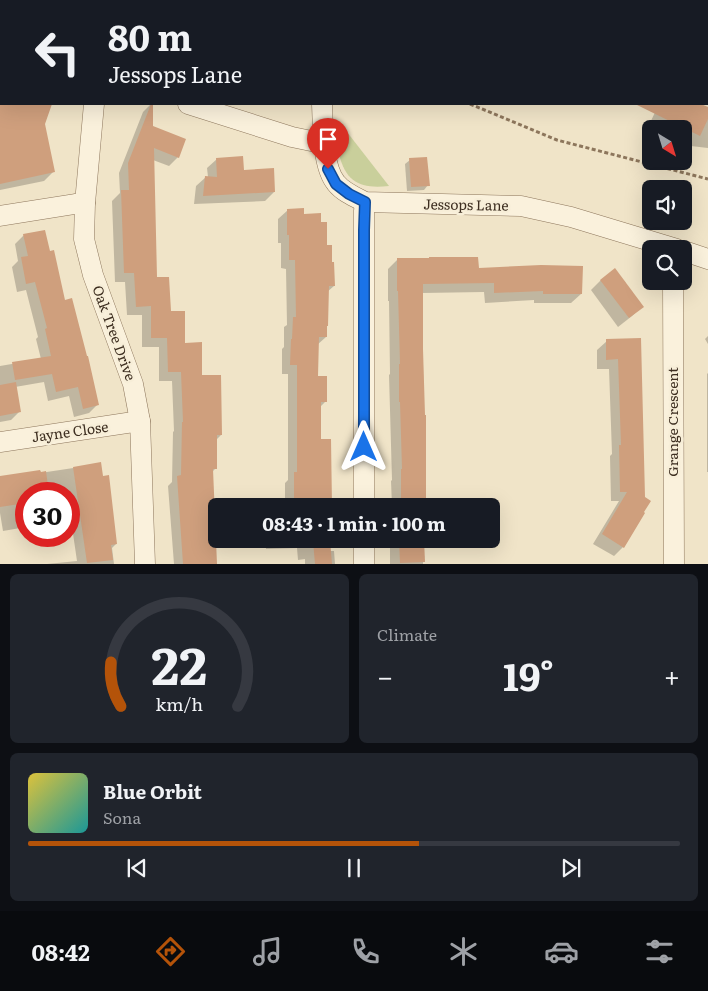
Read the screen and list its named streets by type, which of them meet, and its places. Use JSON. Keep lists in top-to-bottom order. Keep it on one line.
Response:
{"streets":{"street":["Jessops Lane","Oak Tree Drive","Grange Crescent","Jayne Close"]},"crossings":[["Oak Tree Drive","Jayne Close"]],"north":"bottom right","page":{"turn":["80 m","Jessops Lane"],"limit":"30","trip":"08:43 · 1 min · 100 m","tile":"Climate","heat":["−","19°","+"],"song":["Blue Orbit","Sona"],"tabs":"08:42","gauge":["22","km/h"]}}
